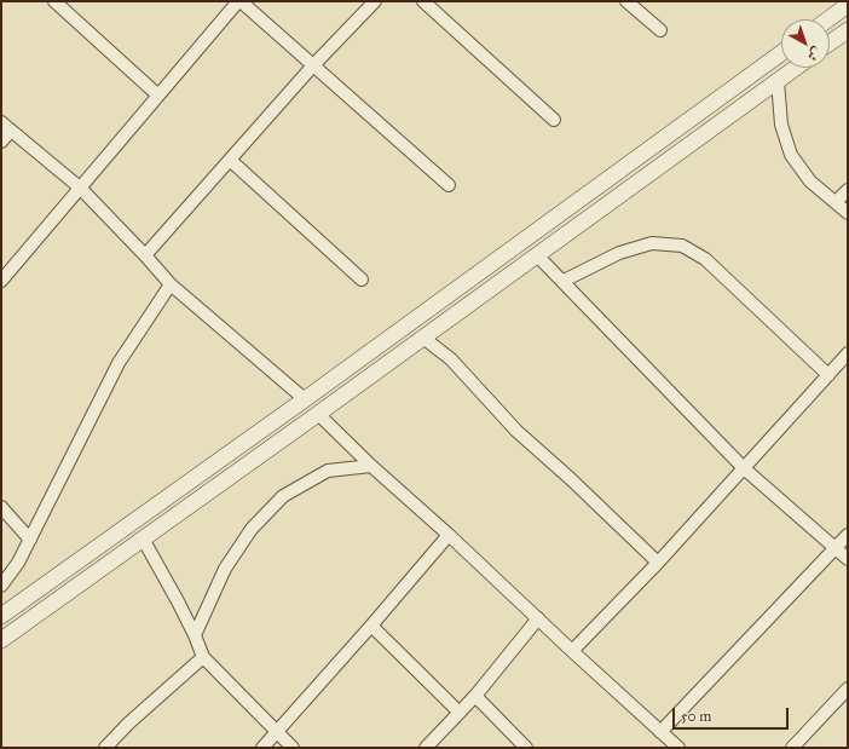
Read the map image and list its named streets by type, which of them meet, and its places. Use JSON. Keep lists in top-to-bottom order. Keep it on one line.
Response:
{"scale_bar":"50 m","north":"bottom right"}
